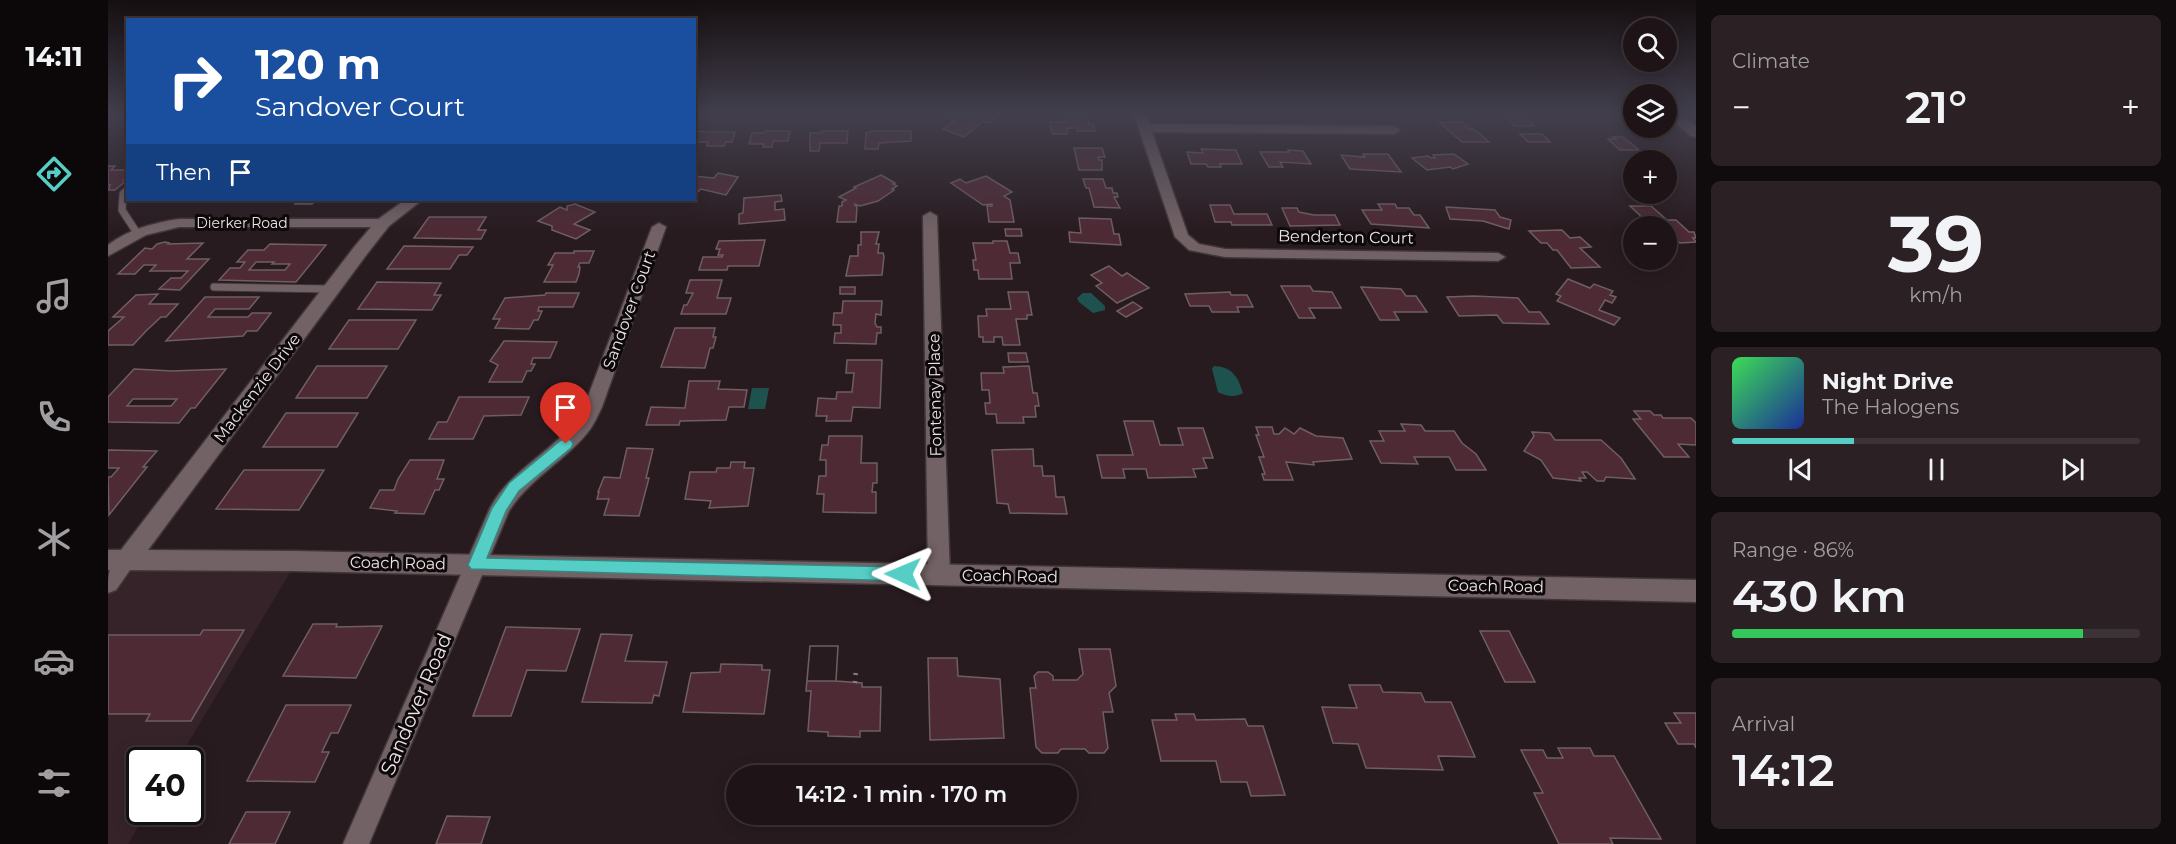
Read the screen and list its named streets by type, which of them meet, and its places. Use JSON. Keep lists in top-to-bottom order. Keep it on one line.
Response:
{"streets":{"street":["Dierker Road","Benderton Court","Sandover Court","Mackenzie Drive","Fontenay Place","Coach Road","Sandover Road"]},"crossings":[["Dierker Road","Mackenzie Drive"],["Sandover Court","Coach Road"],["Sandover Court","Sandover Road"],["Mackenzie Drive","Coach Road"],["Fontenay Place","Coach Road"],["Coach Road","Sandover Road"]],"page":{"tabs":"14:11","tile":["Climate",["39","km/h"],["Range · 86%","430 km"],["Arrival","14:12"]],"map_buttons":["+","−"],"turn":["120 m","Sandover Court"],"heat":["−","21°","+"],"then":"Then","song":["Night Drive","The Halogens"],"limit":"40","trip":"14:12 · 1 min · 170 m"}}
